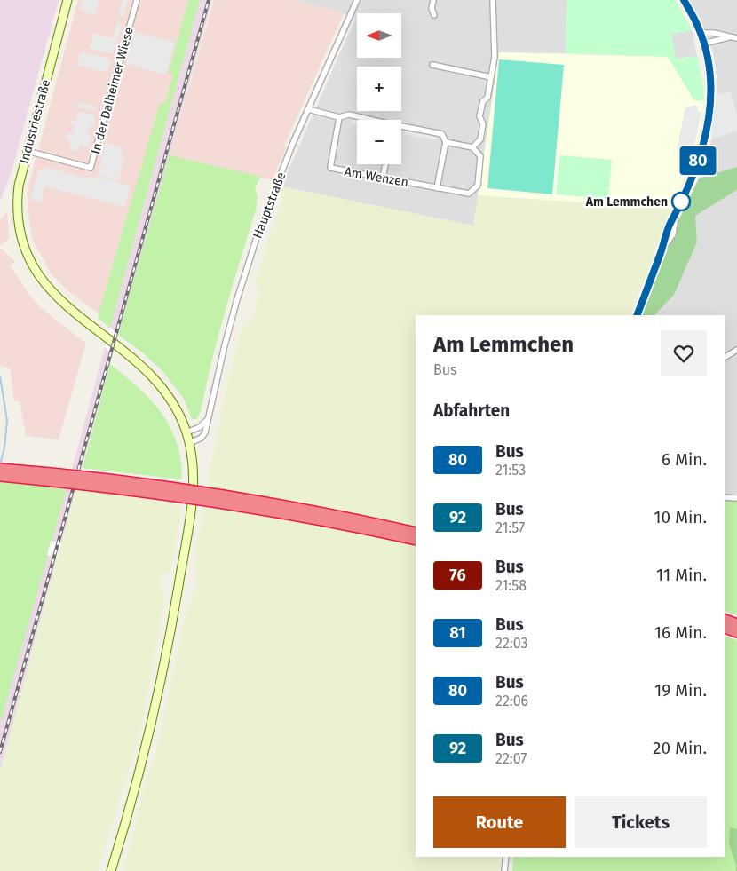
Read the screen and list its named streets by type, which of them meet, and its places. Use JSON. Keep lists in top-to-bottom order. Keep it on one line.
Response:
{"streets":{"main road":["Industriestraße"],"street":["In der Dalheimer Wiese","Am Wenzen","Hauptstraße"]},"crossings":[["In der Dalheimer Wiese","Industriestraße"],["Industriestraße","Hauptstraße"]],"places":["Am Lemmchen"],"lines":["bus line 80"],"north":"left","page":{"on_map":"80","map_buttons":["+","−"],"heading":[["Am Lemmchen","Bus"],"Abfahrten"],"list":[{"mark":"80","name":"Bus","note":"21:53","value":"6 Min."},{"mark":"92","name":"Bus","note":"21:57","value":"10 Min."},{"mark":"76","name":"Bus","note":"21:58","value":"11 Min."},{"mark":"81","name":"Bus","note":"22:03","value":"16 Min."},{"mark":"80","name":"Bus","note":"22:06","value":"19 Min."},{"mark":"92","name":"Bus","note":"22:07","value":"20 Min."}],"buttons":["Route","Tickets"]}}
